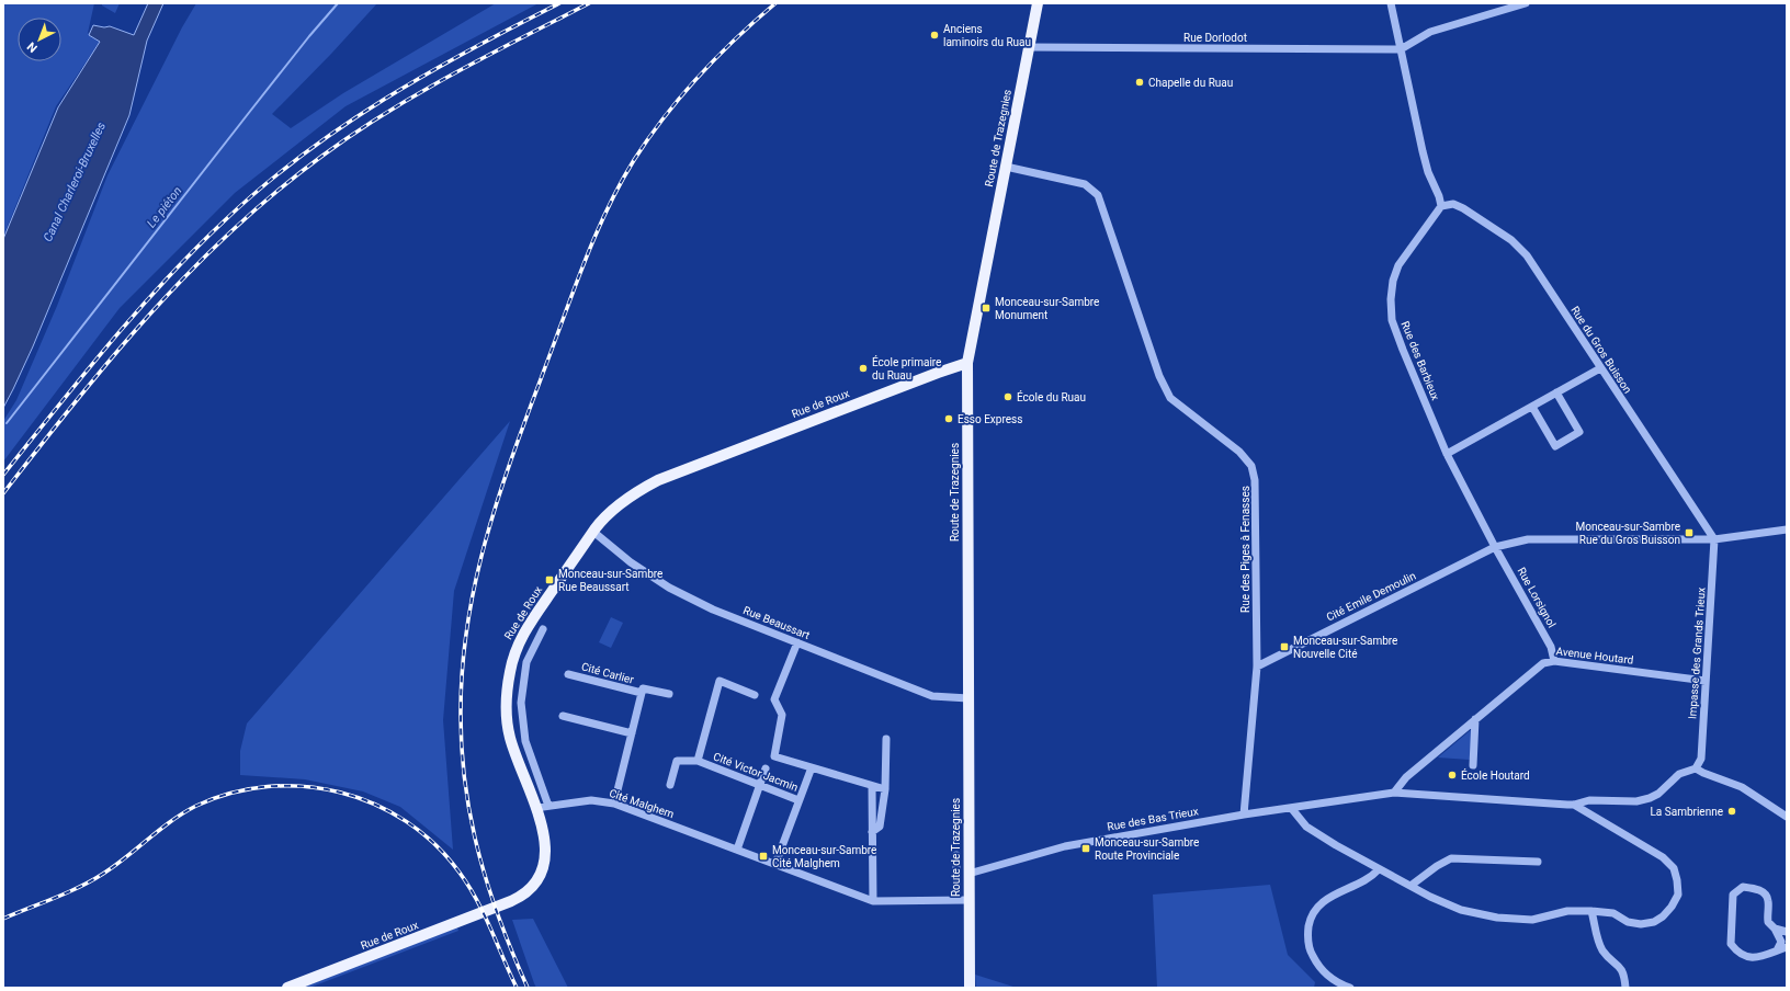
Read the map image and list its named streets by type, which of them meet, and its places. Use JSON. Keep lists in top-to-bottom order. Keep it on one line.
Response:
{"streets":{"main road":["Route de Trazegnies","Rue de Roux"],"street":["Rue Dorlodot","Rue du Gros Buisson","Rue des Barbieux","Rue des Piges à Fenasses","Cité Emile Demoulin","Rue Lorsignol","Rue Beaussart","Impasse des Grands Trieux","Avenue Houtard","Cité Carlier","Cité Victor Jacmin","Cité Malghem","Rue des Bas Trieux"]},"crossings":[["Rue Dorlodot","Route de Trazegnies"],["Route de Trazegnies","Rue de Roux"],["Route de Trazegnies","Rue des Piges à Fenasses"],["Route de Trazegnies","Rue Beaussart"],["Route de Trazegnies","Cité Malghem"],["Route de Trazegnies","Rue des Bas Trieux"],["Rue du Gros Buisson","Rue des Barbieux"],["Rue du Gros Buisson","Cité Emile Demoulin"],["Rue du Gros Buisson","Impasse des Grands Trieux"],["Rue des Barbieux","Cité Emile Demoulin"],["Rue des Barbieux","Rue Lorsignol"],["Rue de Roux","Rue Beaussart"],["Rue de Roux","Cité Malghem"],["Rue des Piges à Fenasses","Cité Emile Demoulin"],["Rue des Piges à Fenasses","Rue des Bas Trieux"],["Cité Emile Demoulin","Rue Lorsignol"],["Cité Emile Demoulin","Impasse des Grands Trieux"],["Rue Lorsignol","Avenue Houtard"],["Rue Beaussart","Cité Victor Jacmin"],["Impasse des Grands Trieux","Avenue Houtard"],["Avenue Houtard","Rue des Bas Trieux"],["Cité Carlier","Cité Malghem"]],"water":["Canal Charleroi-Bruxelles","Le piéton"],"places":{"other":["Anciens laminoirs du Ruau","Chapelle du Ruau","École primaire du Ruau","École du Ruau","Esso Express","École Houtard","La Sambrienne"],"transit":["Monceau-sur-Sambre Monument","Monceau-sur-Sambre Rue du Gros Buisson","Monceau-sur-Sambre Rue Beaussart","Monceau-sur-Sambre Nouvelle Cité","Monceau-sur-Sambre Route Provinciale","Monceau-sur-Sambre Cité Malghem"]},"north":"bottom left"}
